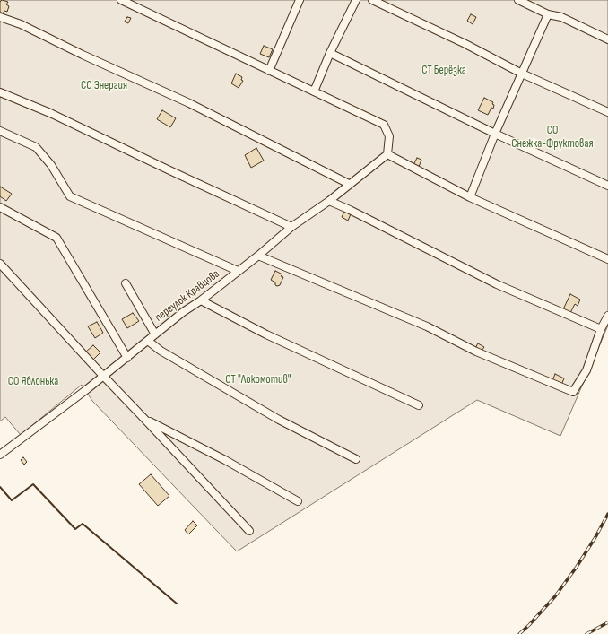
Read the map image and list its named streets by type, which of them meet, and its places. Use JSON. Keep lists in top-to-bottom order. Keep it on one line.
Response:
{"streets":{"street":["переулок Кравцова"]},"parks":["СТ Берёзка","СО Энергия","СО Снежка-Фруктовая","СТ \"Локомотив\"","СО Яблонька"]}
